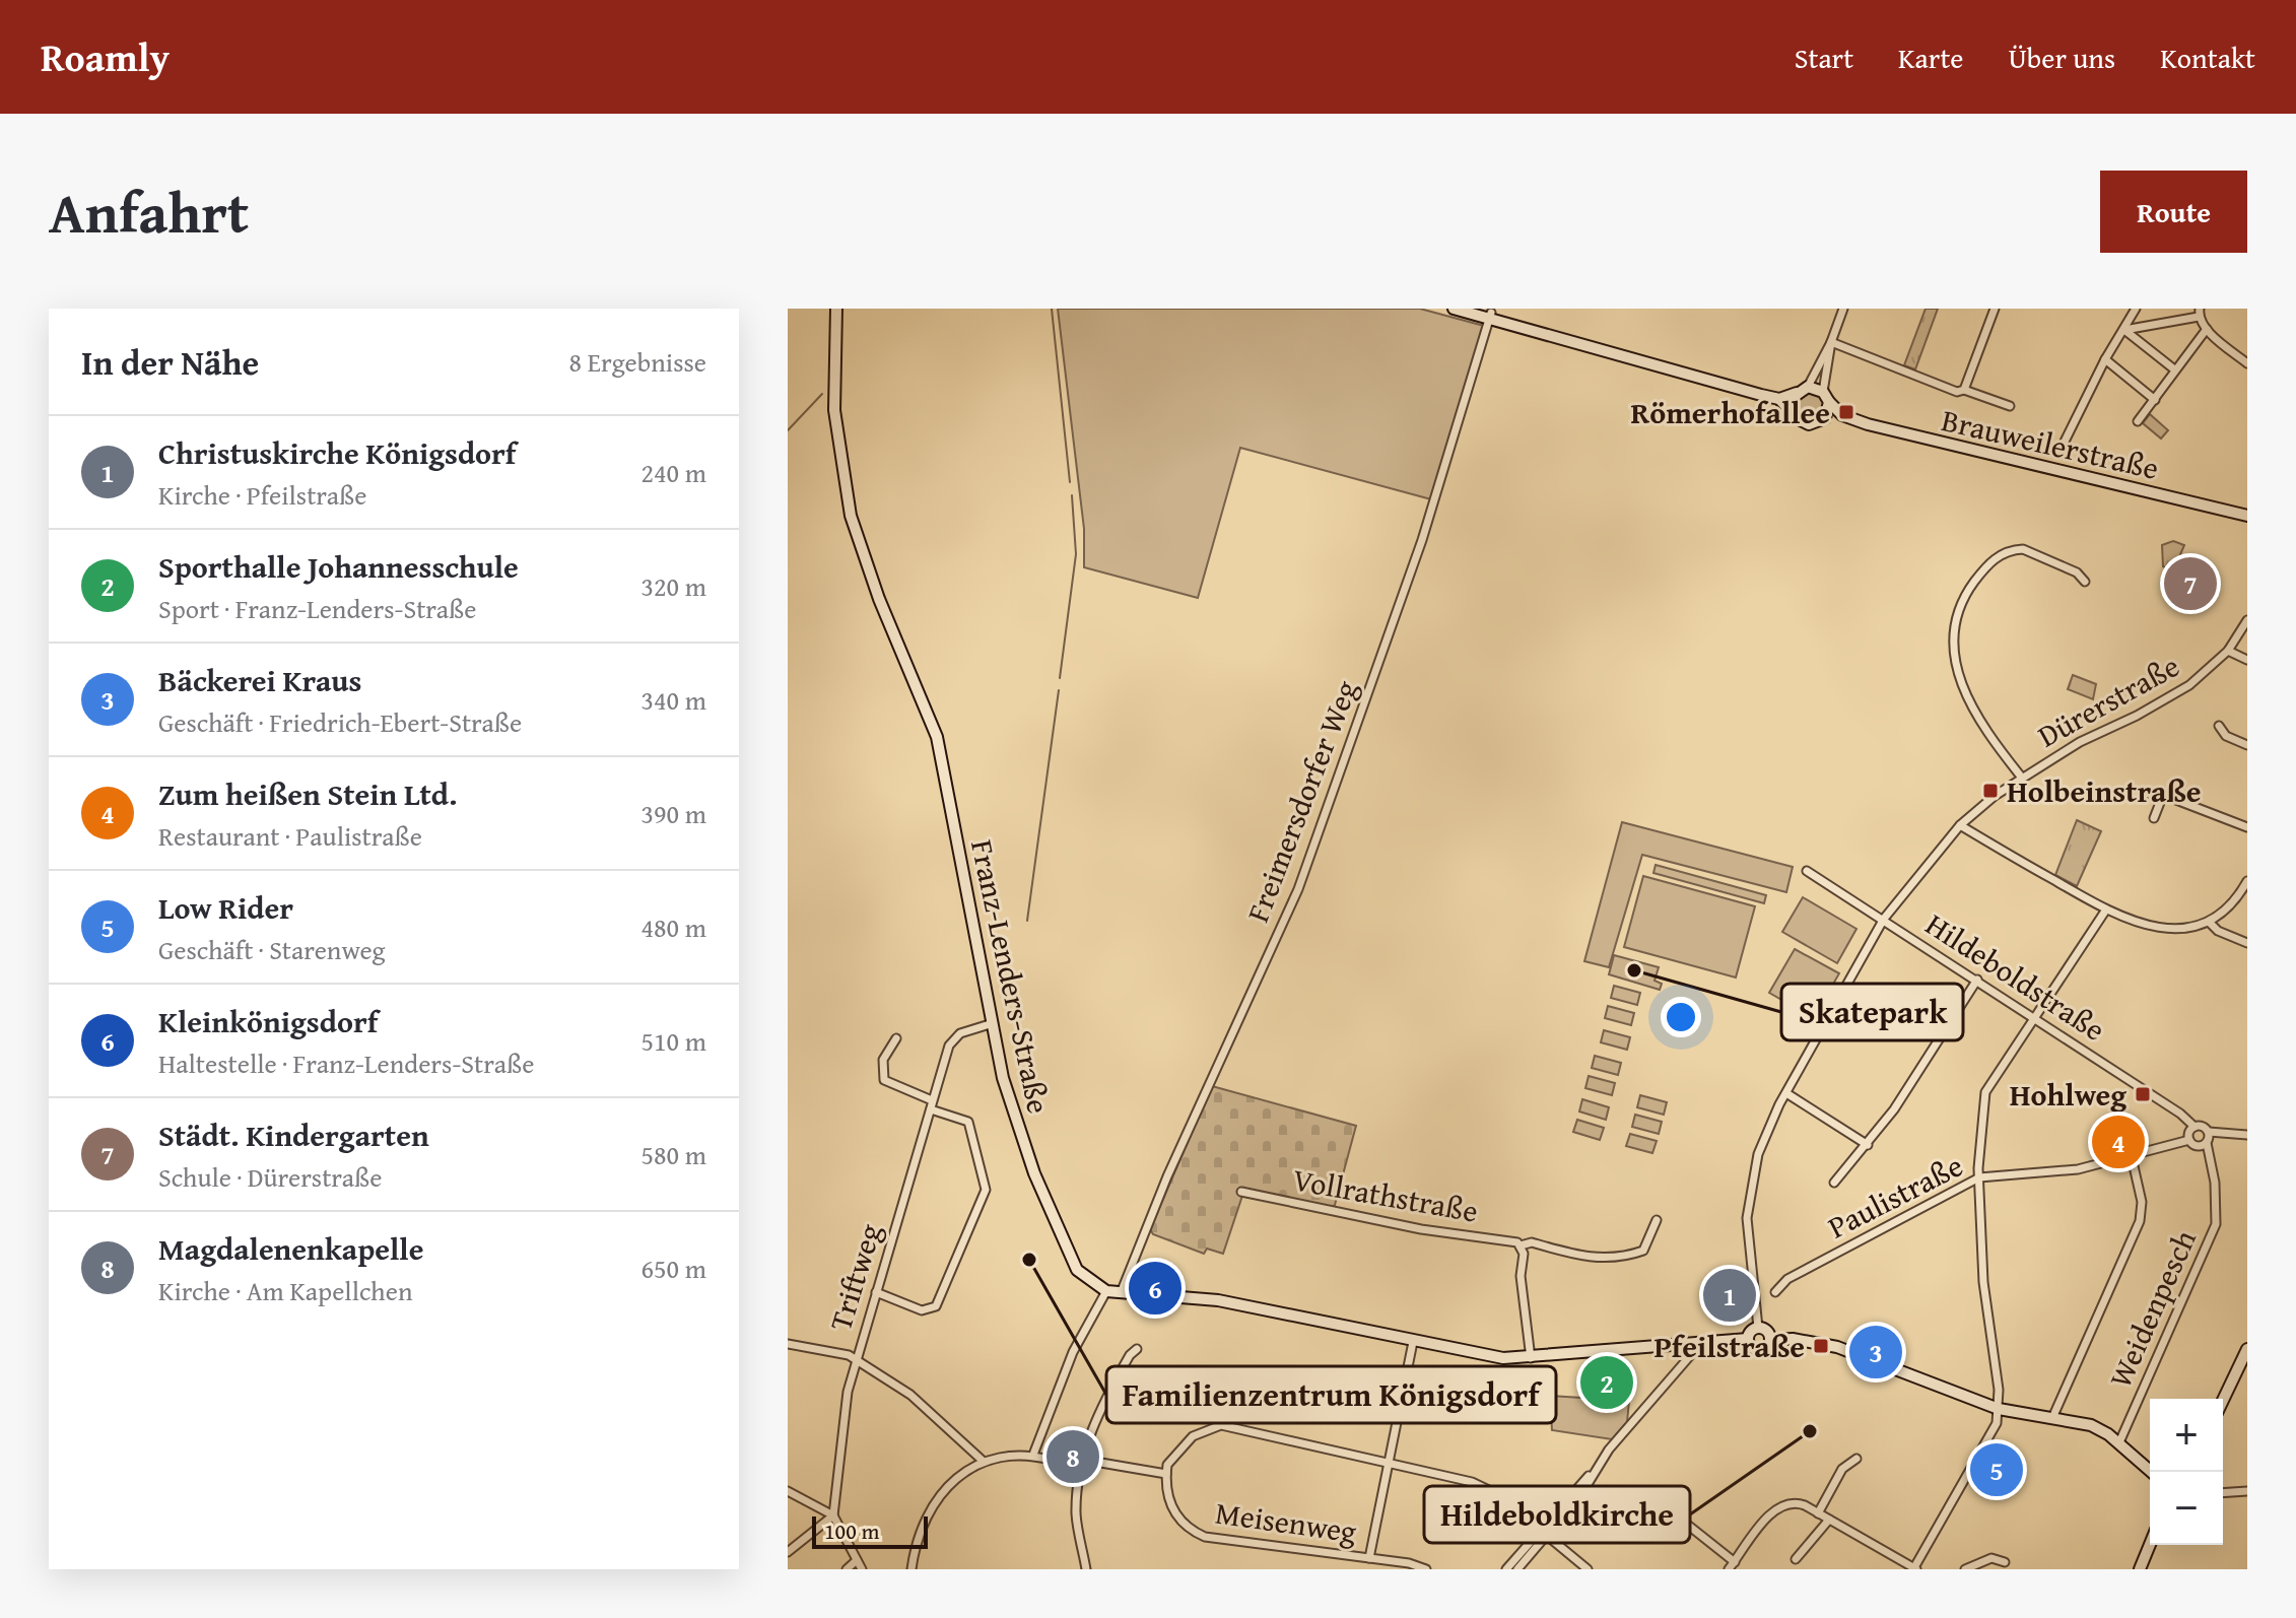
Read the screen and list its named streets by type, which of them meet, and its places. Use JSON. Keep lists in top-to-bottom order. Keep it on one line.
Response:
{"streets":{"street":["Brauweilerstraße","Dürerstraße","Freimersdorfer Weg","Franz-Lenders-Straße","Hildeboldstraße","Vollrathstraße","Paulistraße","Triftweg","Weidenpesch","Meisenweg"]},"crossings":[["Dürerstraße","Hildeboldstraße"],["Franz-Lenders-Straße","Triftweg"],["Hildeboldstraße","Paulistraße"],["Hildeboldstraße","Weidenpesch"],["Paulistraße","Weidenpesch"]],"places":{"transit":["Römerhofallee","Holbeinstraße","Hohlweg","Pfeilstraße"],"other":["Skatepark","Familienzentrum Königsdorf","Hildeboldkirche"]},"scale_bar":"100 m","page":{"header":"Roamly","nav":["Start","Karte","Über uns","Kontakt"],"title":"Anfahrt","buttons":"Route","heading":["In der Nähe","8 Ergebnisse"],"list":[{"mark":"1","name":"Christuskirche Königsdorf","note":"Kirche · Pfeilstraße","value":"240 m"},{"mark":"2","name":"Sporthalle Johannesschule","note":"Sport · Franz-Lenders-Straße","value":"320 m"},{"mark":"3","name":"Bäckerei Kraus","note":"Geschäft · Friedrich-Ebert-Straße","value":"340 m"},{"mark":"4","name":"Zum heißen Stein Ltd.","note":"Restaurant · Paulistraße","value":"390 m"},{"mark":"5","name":"Low Rider","note":"Geschäft · Starenweg","value":"480 m"},{"mark":"6","name":"Kleinkönigsdorf","note":"Haltestelle · Franz-Lenders-Straße","value":"510 m"},{"mark":"7","name":"Städt. Kindergarten","note":"Schule · Dürerstraße","value":"580 m"},{"mark":"8","name":"Magdalenenkapelle","note":"Kirche · Am Kapellchen","value":"650 m"}],"pins":["7","4","6","1","3","2","8","5"],"map_buttons":["+","−"],"scale":"100 m"}}
